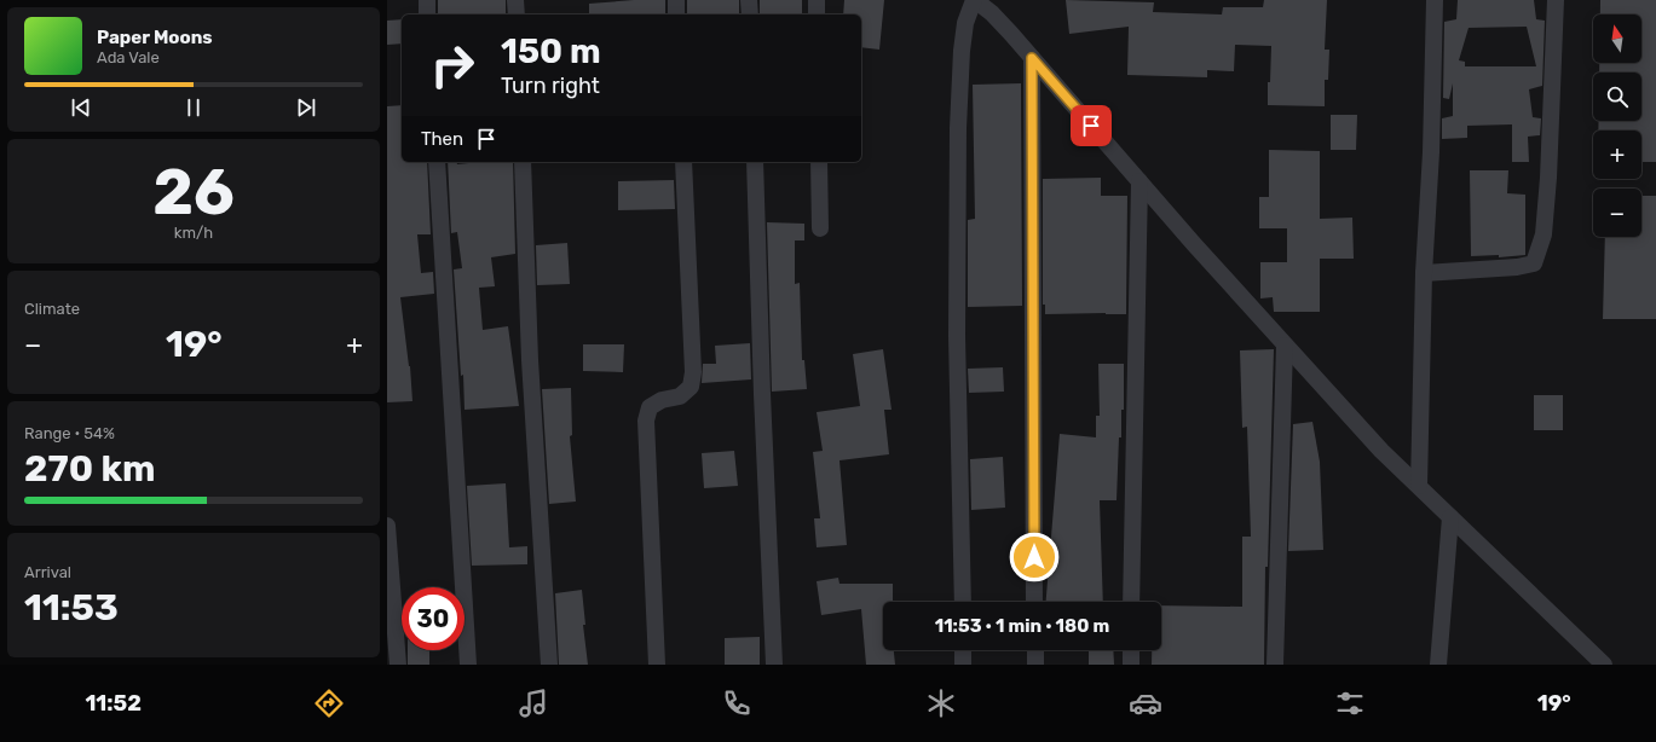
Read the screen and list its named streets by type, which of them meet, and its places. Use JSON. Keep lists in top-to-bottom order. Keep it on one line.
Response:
{"north":"top","page":{"map_buttons":["+","−"],"turn":["150 m","Turn right"],"song":["Paper Moons","Ada Vale"],"then":"Then","tile":[["26","km/h"],"Climate",["Range · 54%","270 km"],["Arrival","11:53"]],"heat":["−","19°","+"],"limit":"30","trip":"11:53 · 1 min · 180 m","tabs":["11:52","19°"]}}
